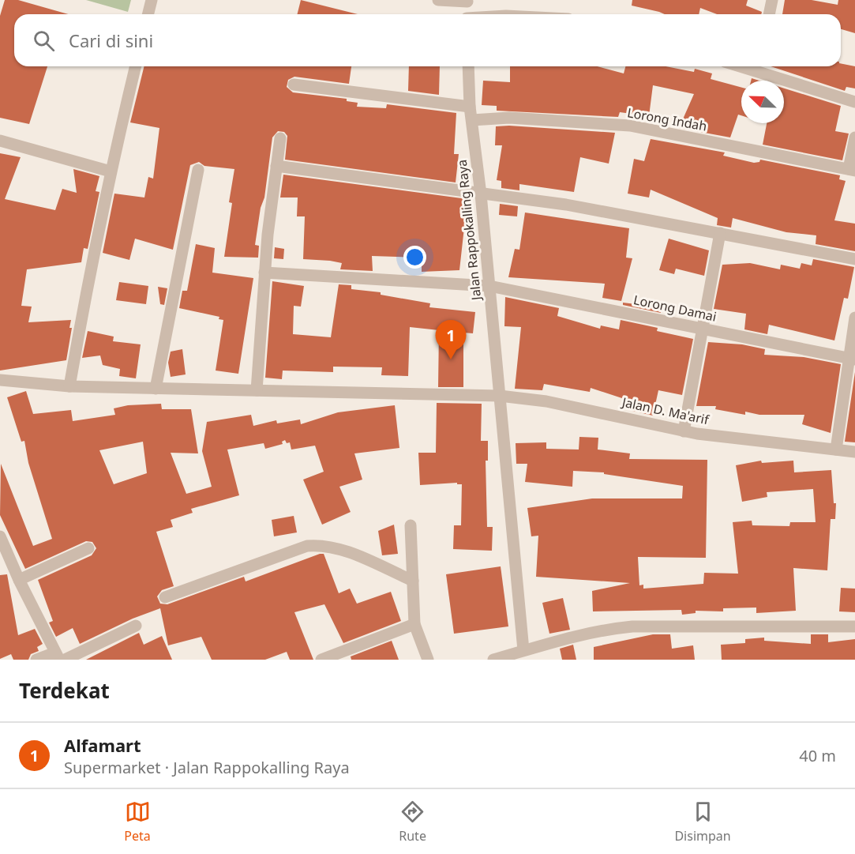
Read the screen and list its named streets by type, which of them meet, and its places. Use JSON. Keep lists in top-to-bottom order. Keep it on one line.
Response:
{"streets":{"street":["Lorong Indah","Jalan Rappokalling Raya","Lorong Damai","Jalan D. Ma'arif"]},"crossings":[["Lorong Indah","Jalan Rappokalling Raya"],["Jalan Rappokalling Raya","Lorong Damai"],["Jalan Rappokalling Raya","Jalan D. Ma'arif"]],"north":"top left","page":{"search":"Cari di sini","pins":"1","heading":"Terdekat","list":[{"mark":"1","name":"Alfamart","note":"Supermarket · Jalan Rappokalling Raya","value":"40 m"}],"nav":["Peta","Rute","Disimpan"]}}
